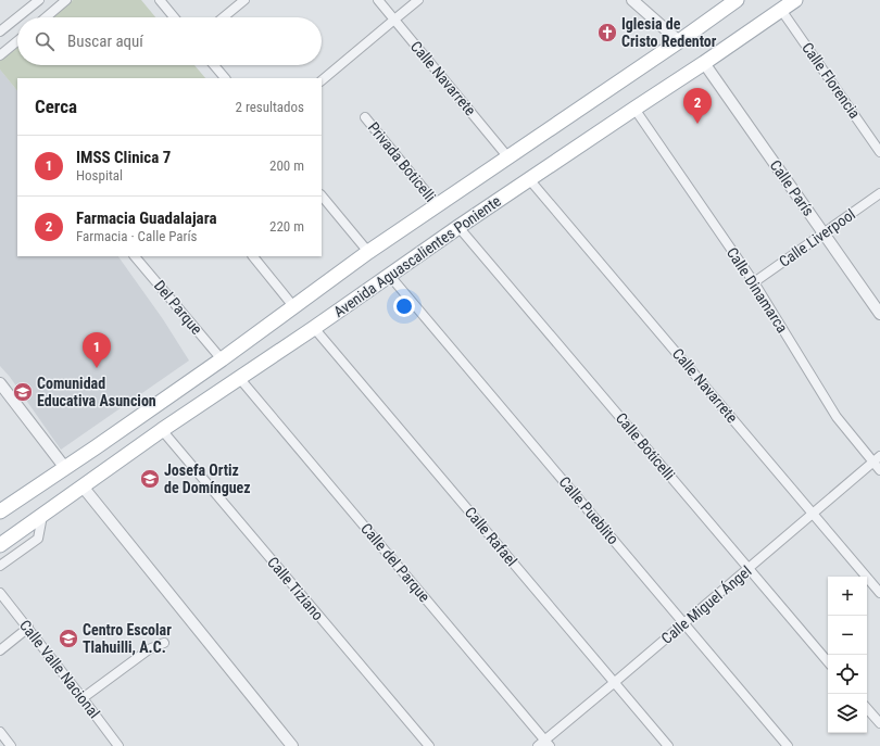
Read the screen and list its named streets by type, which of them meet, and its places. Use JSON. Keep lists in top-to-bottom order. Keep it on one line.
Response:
{"streets":{"main road":["Avenida Aguascalientes Poniente"],"street":["Calle Navarrete","Calle Florencia","Privada Boticelli","Calle París","Calle Liverpool","Calle Dinamarca","Del Parque","Calle Boticelli","Calle Pueblito","Calle Rafael","Calle del Parque","Calle Tiziano","Calle Miguel Ángel","Calle Valle Nacional"]},"crossings":[["Calle Navarrete","Avenida Aguascalientes Poniente"],["Calle Navarrete","Calle Miguel Ángel"],["Calle Florencia","Avenida Aguascalientes Poniente"],["Privada Boticelli","Avenida Aguascalientes Poniente"],["Calle París","Calle Liverpool"],["Calle París","Avenida Aguascalientes Poniente"],["Calle Liverpool","Calle Dinamarca"],["Avenida Aguascalientes Poniente","Calle Dinamarca"],["Avenida Aguascalientes Poniente","Del Parque"],["Avenida Aguascalientes Poniente","Calle Boticelli"],["Avenida Aguascalientes Poniente","Calle Pueblito"],["Avenida Aguascalientes Poniente","Calle Rafael"],["Avenida Aguascalientes Poniente","Calle del Parque"],["Avenida Aguascalientes Poniente","Calle Tiziano"],["Calle Dinamarca","Calle Miguel Ángel"],["Calle Boticelli","Calle Miguel Ángel"],["Calle Pueblito","Calle Miguel Ángel"],["Calle Rafael","Calle Miguel Ángel"],["Calle del Parque","Calle Miguel Ángel"]],"places":{"church":["Iglesia de Cristo Redentor"],"school or university":["Comunidad Educativa Asuncion","Josefa Ortiz de Domínguez","Centro Escolar Tlahuilli, A.C."]},"page":{"search":"Buscar aquí","heading":["Cerca","2 resultados"],"pins":["2","1"],"list":[{"mark":"1","name":"IMSS Clinica 7","note":"Hospital","value":"200 m"},{"mark":"2","name":"Farmacia Guadalajara","note":"Farmacia · Calle París","value":"220 m"}],"map_buttons":["+","−"]}}
